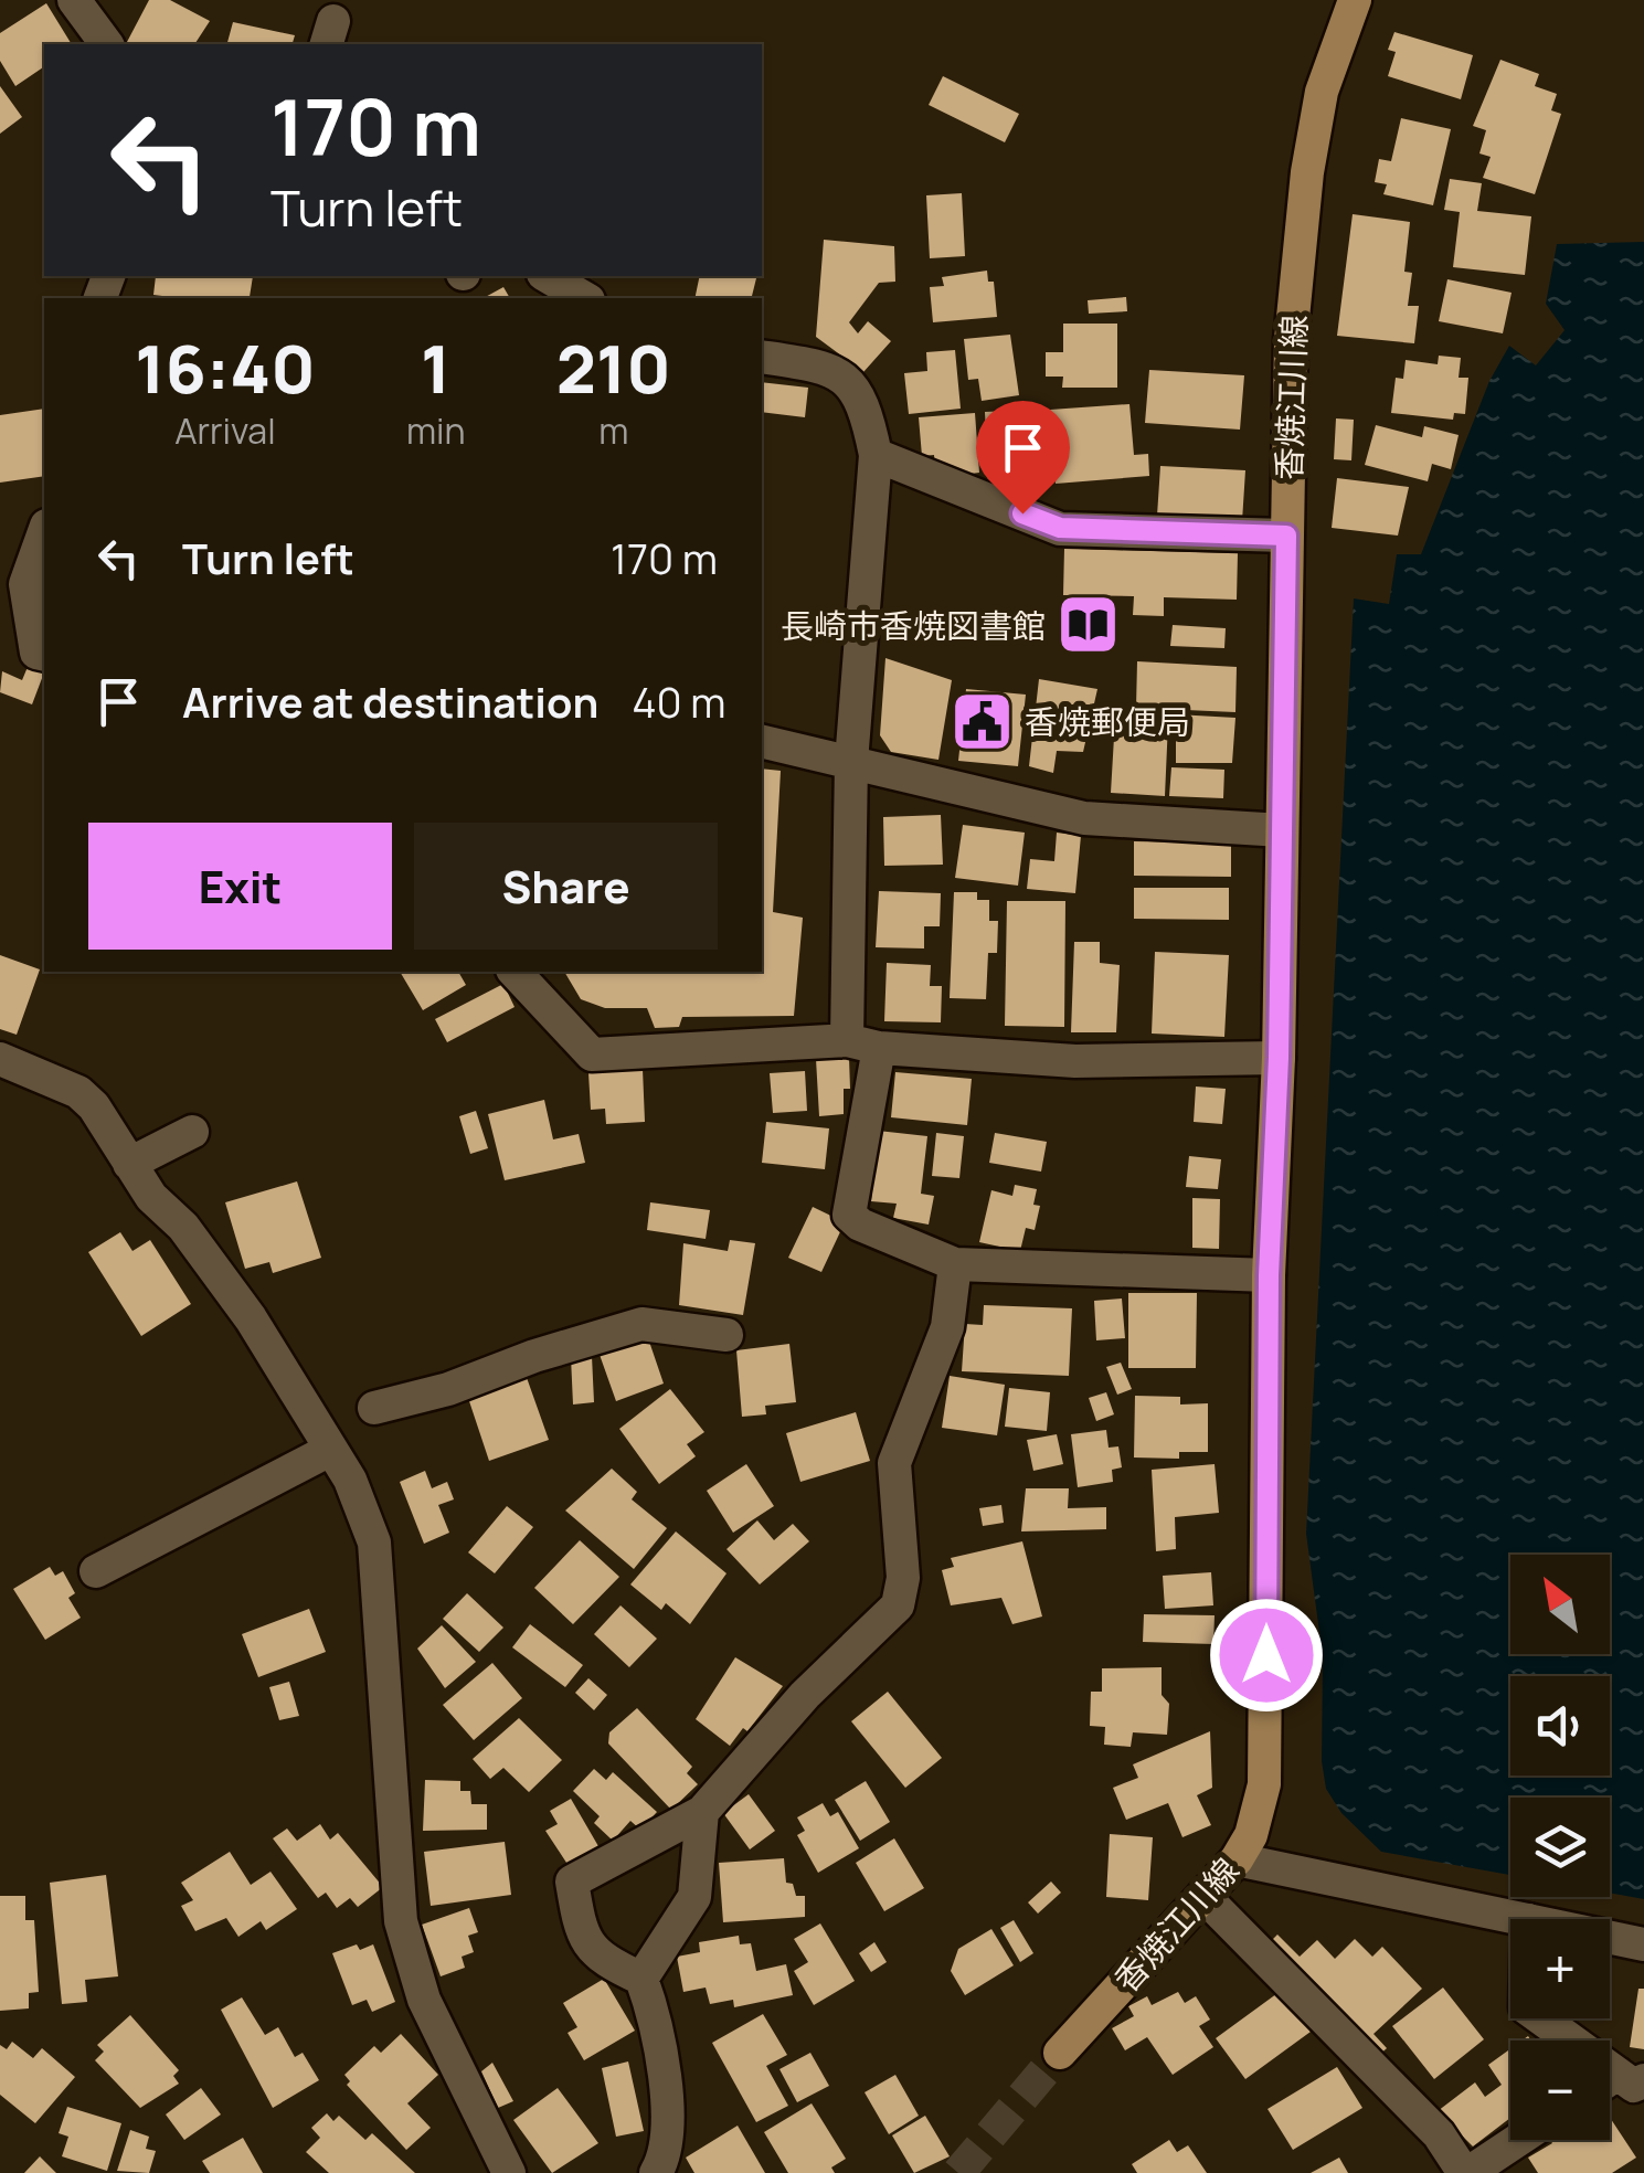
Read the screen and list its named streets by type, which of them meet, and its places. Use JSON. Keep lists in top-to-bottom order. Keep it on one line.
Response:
{"streets":{"main road":["香焼江川線"]},"places":{"library":["長崎市香焼図書館"],"public building":["香焼郵便局"]},"north":"top left","page":{"turn":["170 m","Turn left"],"eta":["16:40","Arrival","1","min","210","m"],"list":[{"name":"Turn left","value":"170 m"},{"name":"Arrive at destination","value":"40 m"}],"buttons":["Exit","Share"],"map_buttons":["+","−"]}}
